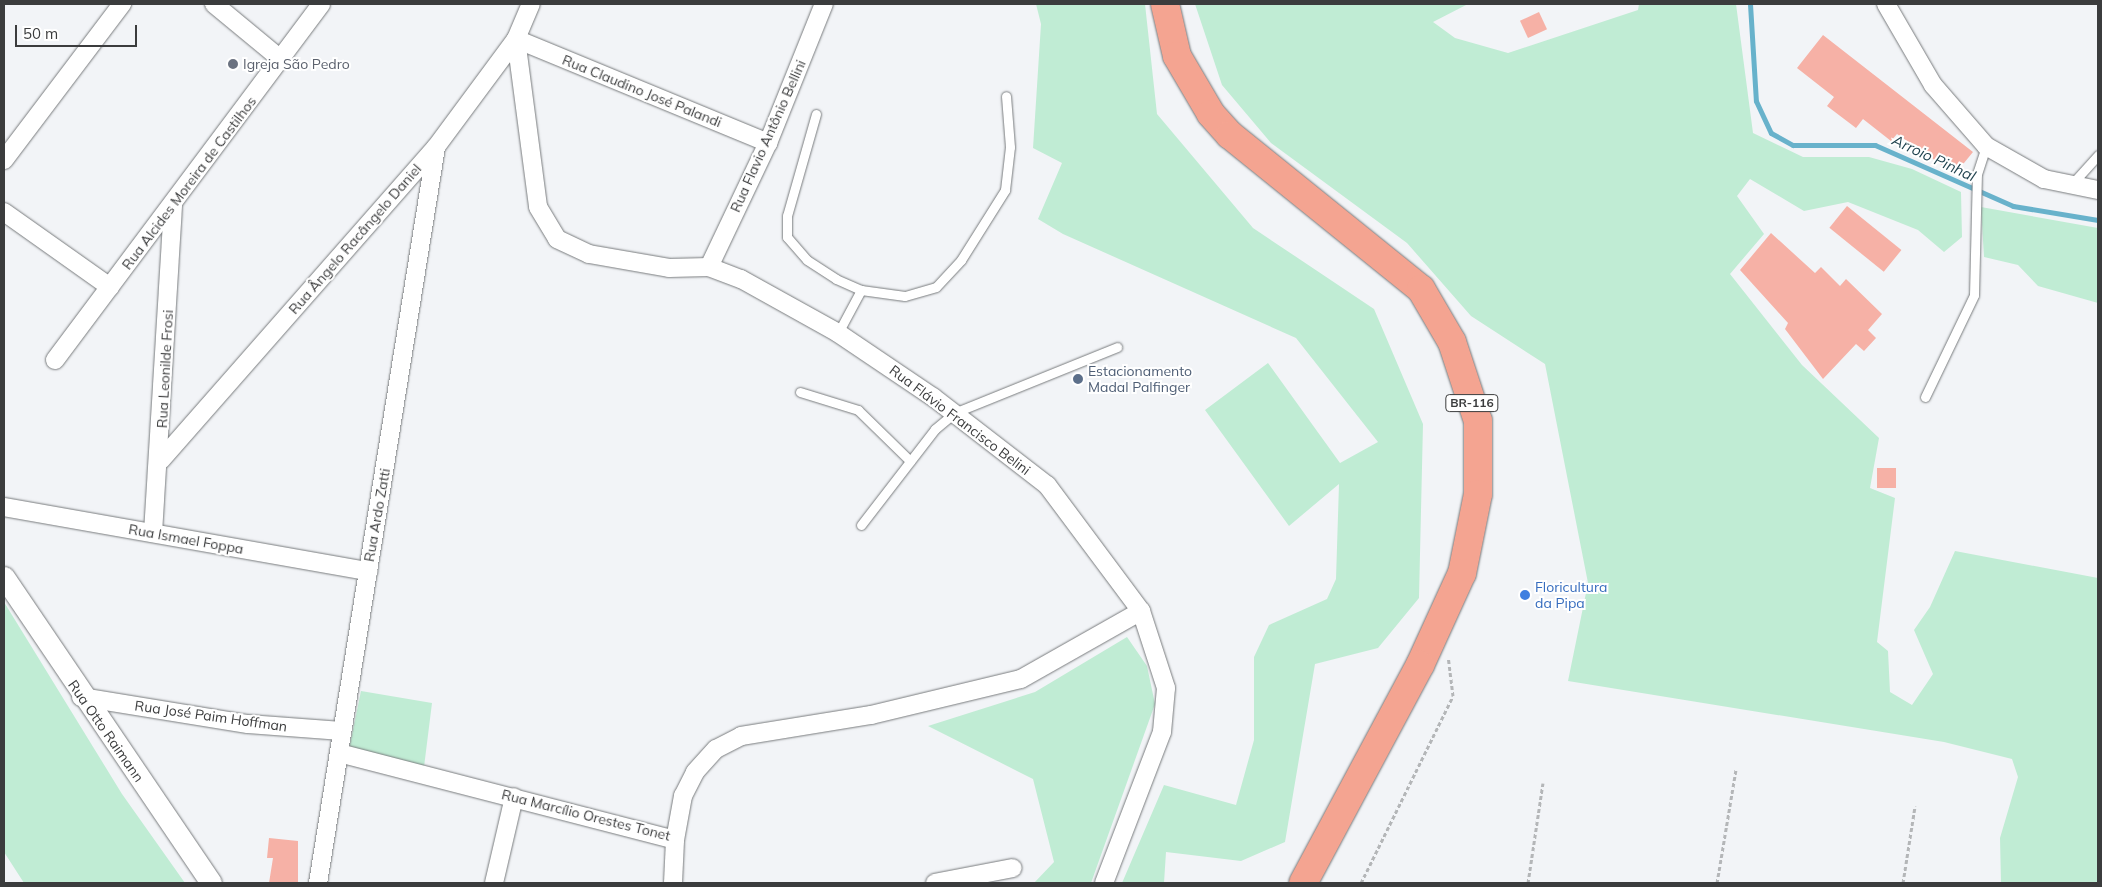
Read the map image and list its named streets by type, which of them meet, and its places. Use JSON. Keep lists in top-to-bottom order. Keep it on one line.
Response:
{"streets":{"main road":["BR-116"],"street":["Rua Claudino José Palandi","Rua Flavio Antônio Bellini","Rua Alcides Moreira de Castilhos","Rua Ângelo Racângelo Daniel","Rua Leonilde Frosi","Rua Flávio Francisco Belini","Rua Ardo Zatti","Rua Ismael Foppa","Rua José Paim Hoffman","Rua Otto Raimann","Rua Marcílio Orestes Tonet"]},"crossings":[["Rua Claudino José Palandi","Rua Flavio Antônio Bellini"],["Rua Claudino José Palandi","Rua Ângelo Racângelo Daniel"],["Rua Flavio Antônio Bellini","Rua Flávio Francisco Belini"],["Rua Alcides Moreira de Castilhos","Rua Leonilde Frosi"],["Rua Ângelo Racângelo Daniel","Rua Leonilde Frosi"],["Rua Ângelo Racângelo Daniel","Rua Ardo Zatti"],["Rua Leonilde Frosi","Rua Ismael Foppa"],["Rua Flávio Francisco Belini","Rua Marcílio Orestes Tonet"],["Rua Ardo Zatti","Rua Ismael Foppa"],["Rua Ardo Zatti","Rua José Paim Hoffman"],["Rua Ardo Zatti","Rua Marcílio Orestes Tonet"],["Rua José Paim Hoffman","Rua Otto Raimann"]],"water":["Arroio Pinhal"],"places":["Igreja São Pedro","Estacionamento Madal Palfinger","Floricultura da Pipa"],"scale_bar":"50 m"}
